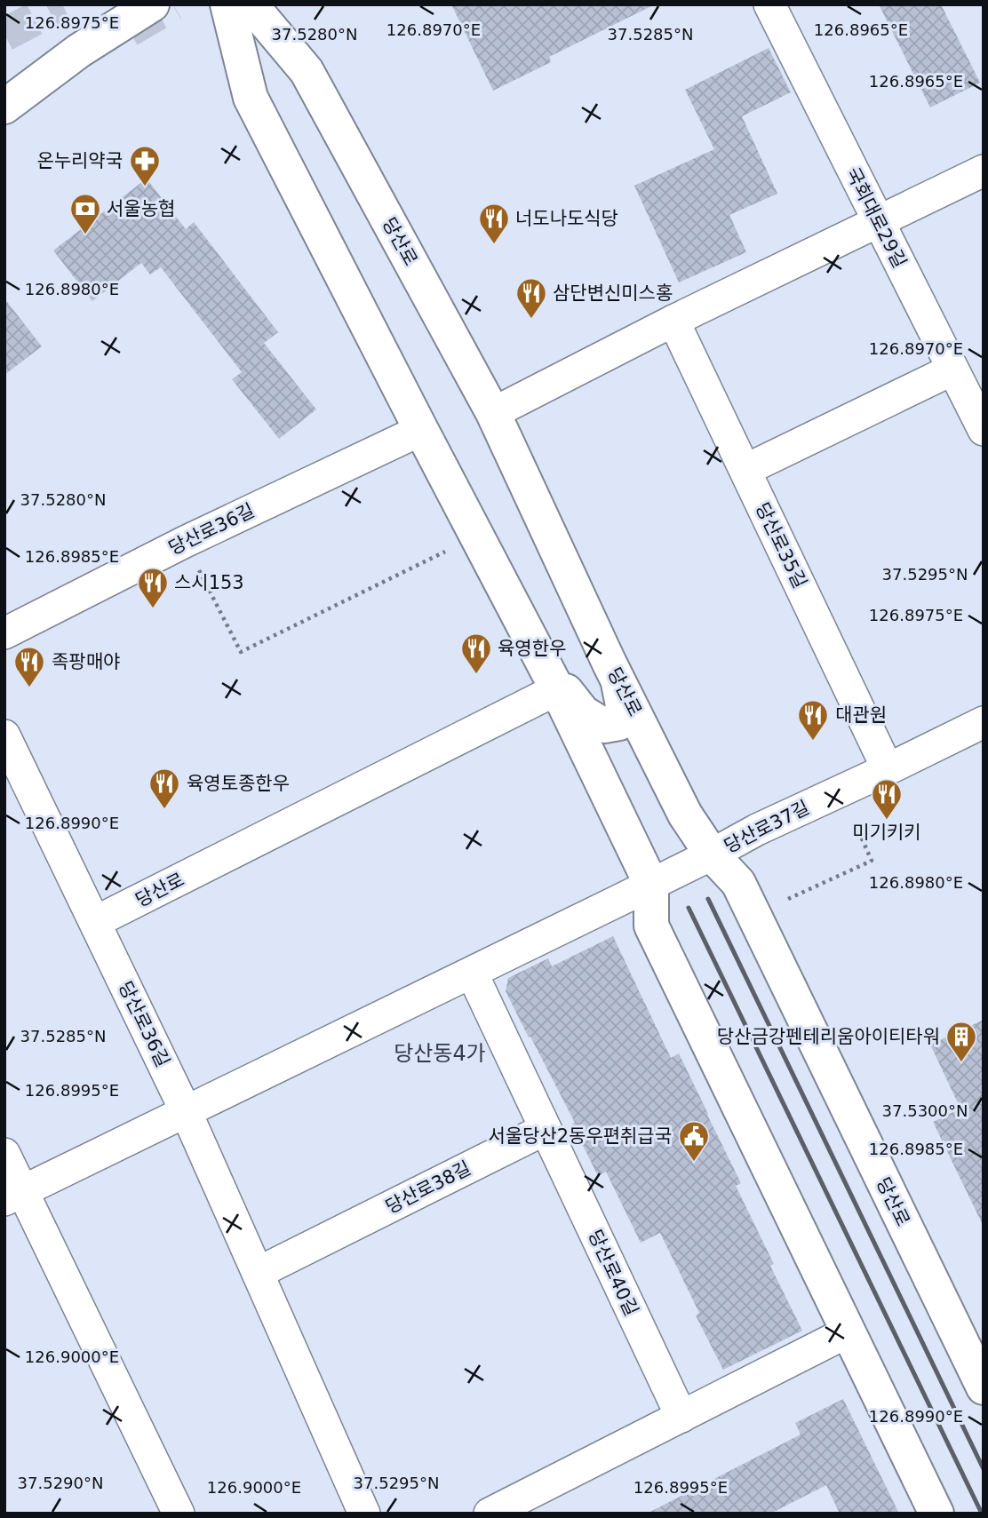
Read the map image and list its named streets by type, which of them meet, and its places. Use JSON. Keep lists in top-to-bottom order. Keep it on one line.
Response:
{"streets":{"main road":["당산로"],"street":["국회대로29길","당산로36길","당산로35길","당산로37길","당산로38길","당산로40길"]},"crossings":[["당산로","당산로36길"],["당산로","당산로37길"],["당산로35길","당산로37길"],["당산로38길","당산로40길"]],"districts":["당산동4가"],"places":{"pharmacy":["온누리약국"],"bank":["서울농협"],"restaurant":["너도나도식당","삼단변신미스홍","스시153","육영한우","족팡매야","대관원","육영토종한우","미기키키"],"building":["당산금강펜테리움아이티타워"],"public building":["서울당산2동우편취급국"]},"coordinates":["126.8975°E","126.8965°E","126.8970°E","37.5280°N","37.5285°N","126.8980°E","126.8985°E","37.5295°N","126.8990°E","126.8995°E","37.5300°N","126.9000°E","37.5290°N"]}
